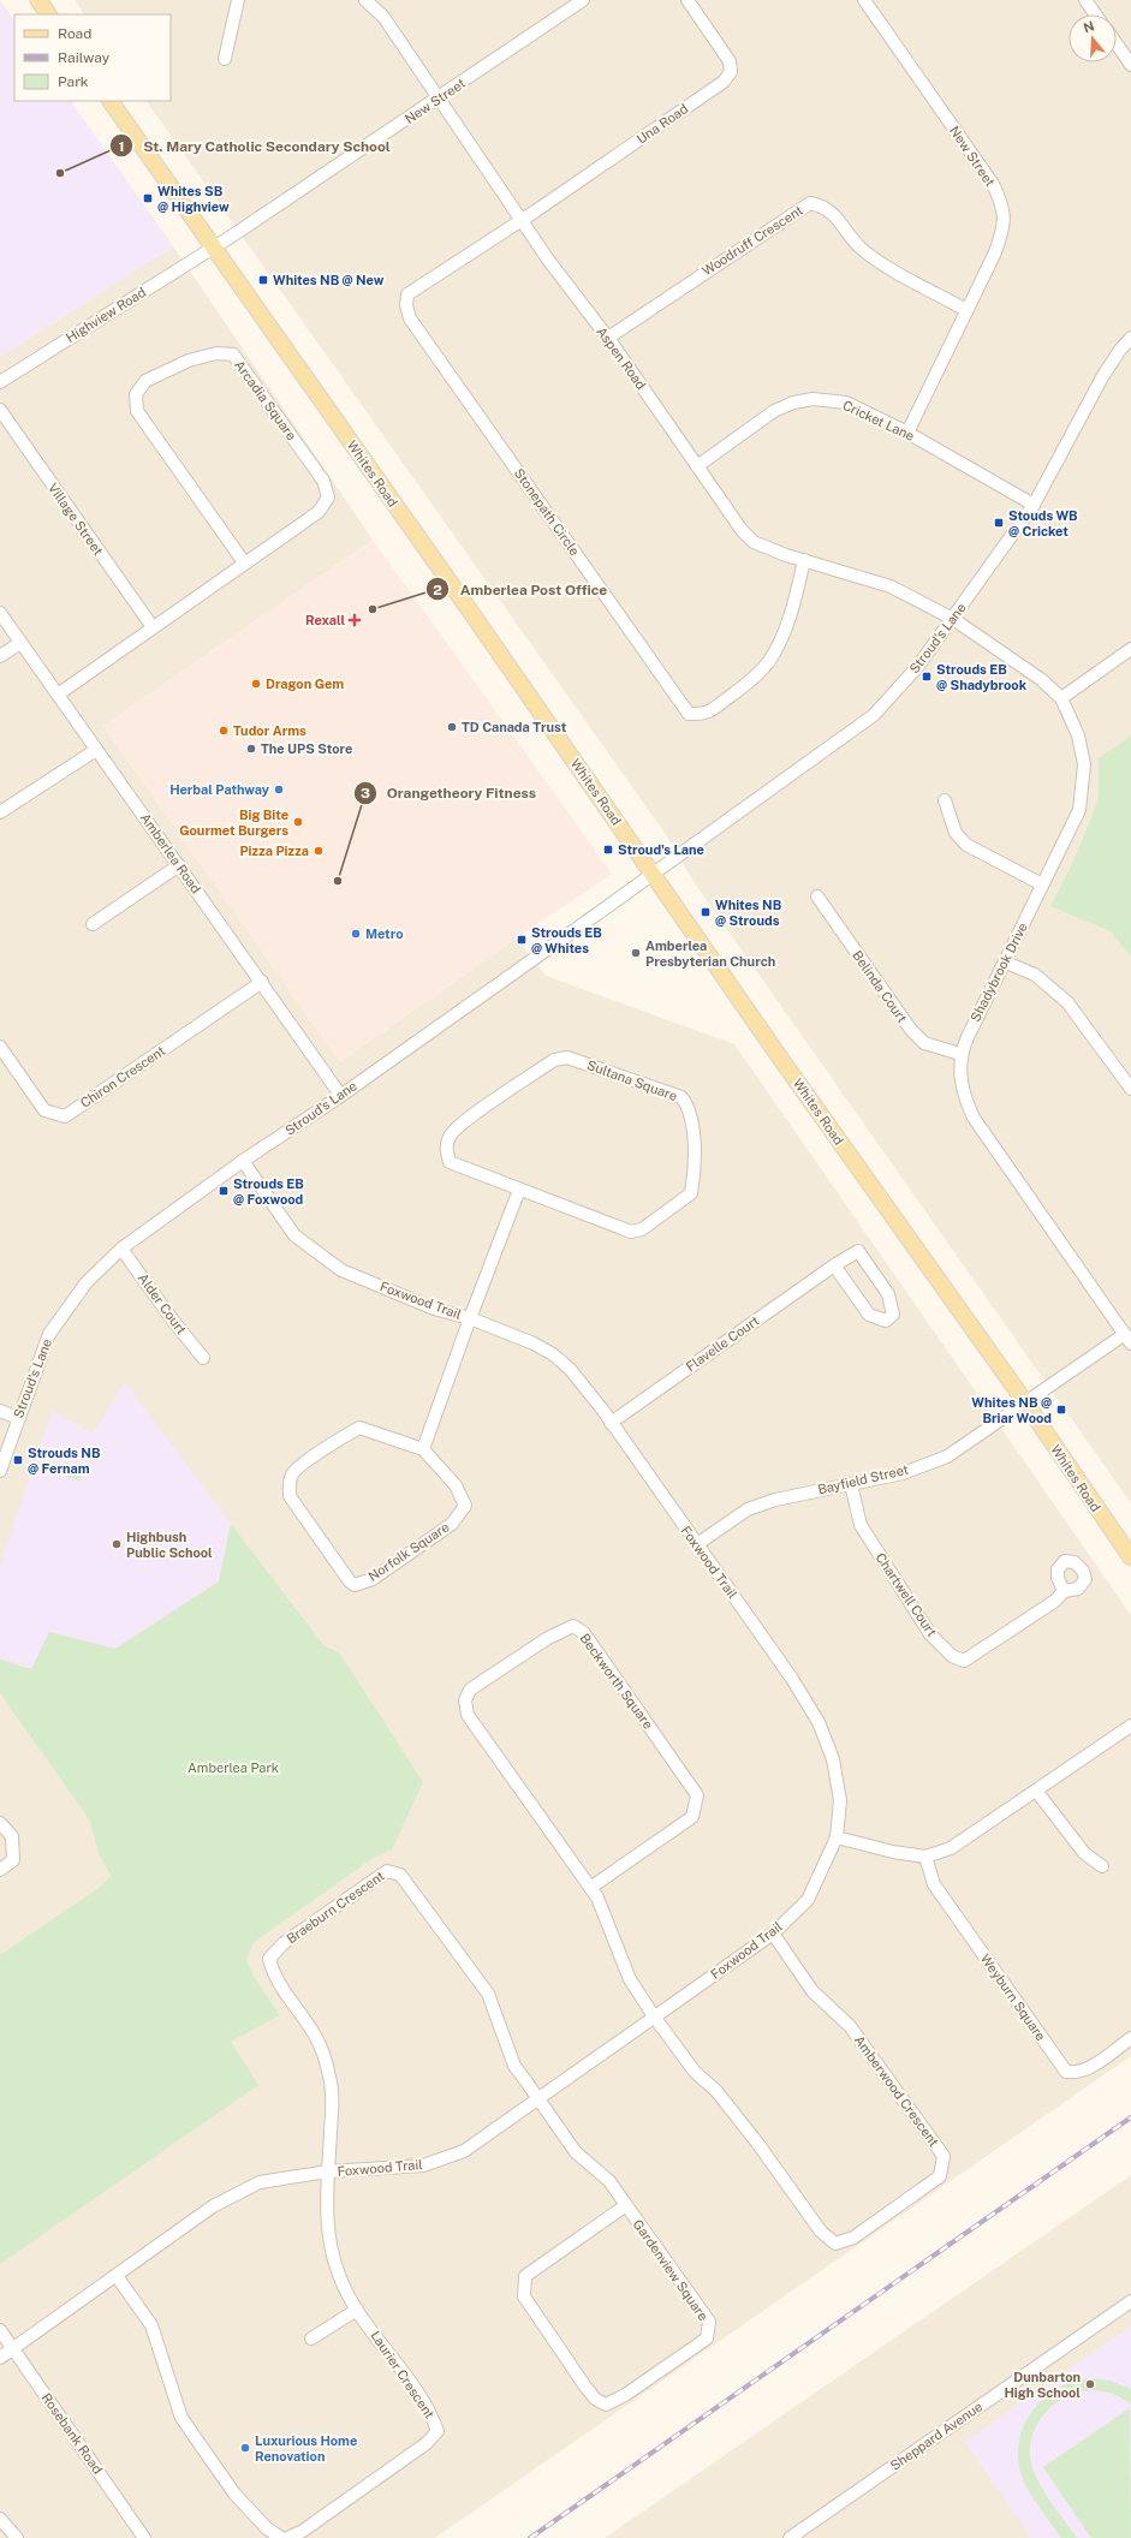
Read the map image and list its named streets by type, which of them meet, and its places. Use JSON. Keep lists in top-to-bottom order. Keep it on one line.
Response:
{"streets":{"main road":["Whites Road"],"street":["New Street","Una Road","Woodruff Crescent","Highview Road","Aspen Road","Arcadia Square","Cricket Lane","Stonepath Circle","Village Street","Stroud's Lane","Amberlea Road","Shadybrook Drive","Belinda Court","Chiron Crescent","Sultana Square","Foxwood Trail","Alder Court","Flavelle Court","Bayfield Street","Norfolk Square","Chartwell Court","Beckworth Square","Braeburn Crescent","Weyburn Square","Amberwood Crescent","Gardenview Square","Laurier Crescent","Rosebank Road","Sheppard Avenue"]},"crossings":[["New Street","Woodruff Crescent"],["New Street","Highview Road"],["New Street","Aspen Road"],["New Street","Cricket Lane"],["New Street","Whites Road"],["Una Road","Aspen Road"],["Una Road","Stonepath Circle"],["Woodruff Crescent","Aspen Road"],["Highview Road","Whites Road"],["Aspen Road","Cricket Lane"],["Aspen Road","Stonepath Circle"],["Aspen Road","Stroud's Lane"],["Aspen Road","Shadybrook Drive"],["Arcadia Square","Village Street"],["Arcadia Square","Amberlea Road"],["Cricket Lane","Stroud's Lane"],["Whites Road","Stroud's Lane"],["Whites Road","Bayfield Street"],["Stroud's Lane","Amberlea Road"],["Stroud's Lane","Shadybrook Drive"],["Stroud's Lane","Foxwood Trail"],["Stroud's Lane","Alder Court"],["Amberlea Road","Chiron Crescent"],["Shadybrook Drive","Belinda Court"],["Shadybrook Drive","Bayfield Street"],["Foxwood Trail","Flavelle Court"],["Foxwood Trail","Bayfield Street"],["Foxwood Trail","Beckworth Square"],["Foxwood Trail","Braeburn Crescent"],["Foxwood Trail","Amberwood Crescent"],["Foxwood Trail","Gardenview Square"],["Foxwood Trail","Laurier Crescent"],["Foxwood Trail","Rosebank Road"],["Bayfield Street","Chartwell Court"],["Beckworth Square","Amberwood Crescent"],["Braeburn Crescent","Gardenview Square"],["Braeburn Crescent","Laurier Crescent"]],"parks":["Amberlea Park"],"places":{"other":["St. Mary Catholic Secondary School","Amberlea Post Office","Dragon Gem","TD Canada Trust","Tudor Arms","The UPS Store","Herbal Pathway","Big Bite Gourmet Burgers","Pizza Pizza","Orangetheory Fitness","Metro","Amberlea Presbyterian Church","Highbush Public School","Dunbarton High School","Luxurious Home Renovation"],"transit":["Whites SB @ Highview","Whites NB @ New","Stouds WB @ Cricket","Strouds EB @ Shadybrook","Stroud's Lane","Whites NB @ Strouds","Strouds EB @ Whites","Strouds EB @ Foxwood","Whites NB @ Briar Wood","Strouds NB @ Fernam"],"health":["Rexall"]},"legend":["Road","Railway","Park"],"north":"top"}
